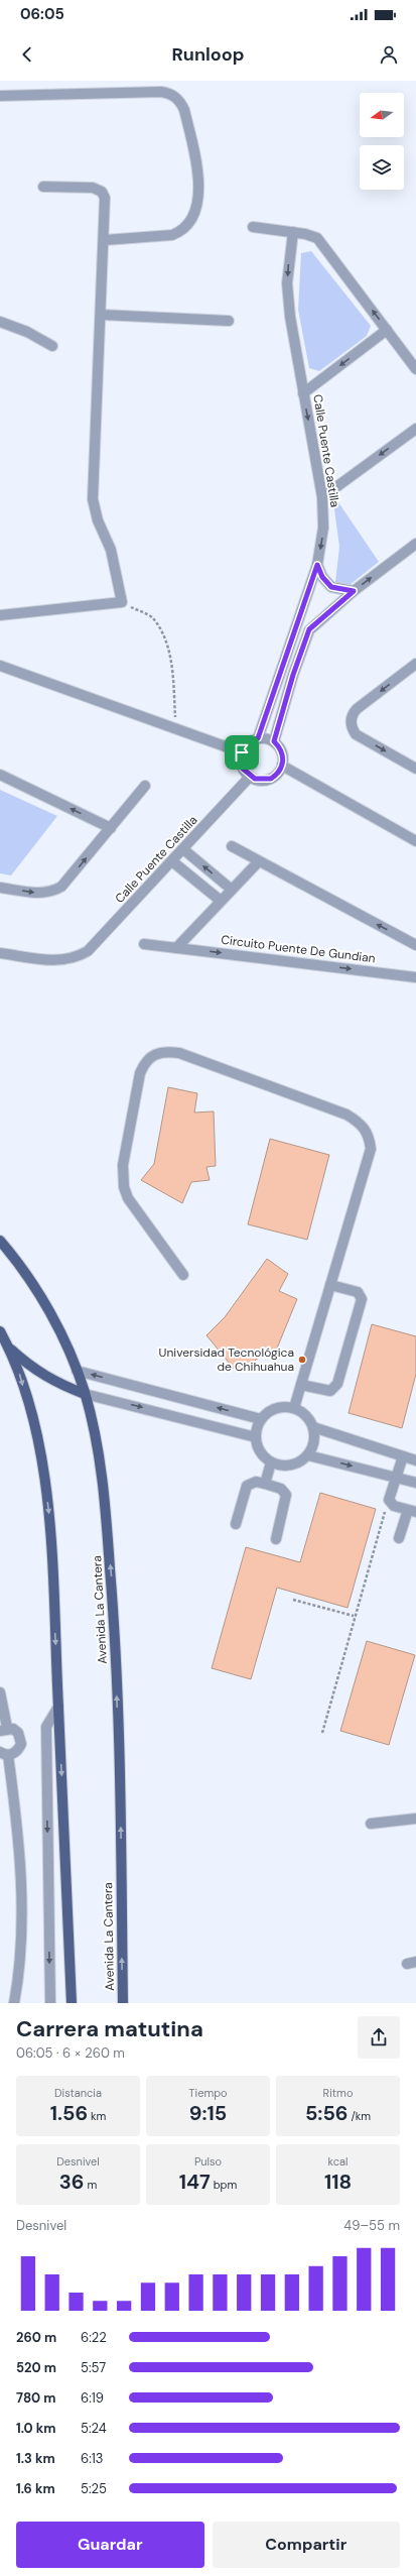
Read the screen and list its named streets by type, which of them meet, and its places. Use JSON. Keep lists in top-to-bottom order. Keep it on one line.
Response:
{"streets":{"main road":["Avenida La Cantera"],"street":["Calle Puente Castilla","Circuito Puente De Gundian"]},"one_way":["Calle Puente Castilla"],"places":["Universidad Tecnológica de Chihuahua"],"north":"left","page":{"status":"06:05","header":"Runloop","heading":["Carrera matutina","06:05 · 6 × 260 m"],"stats":[["Distancia","1.56 km"],["Tiempo","9:15"],["Ritmo","5:56 /km"],["Desnivel","36 m"],["Pulso","147 bpm"],["kcal","118"]],"chart":["Desnivel","49–55 m"],"list":[{"name":"260 m","note":"6:22"},{"name":"520 m","note":"5:57"},{"name":"780 m","note":"6:19"},{"name":"1.0 km","note":"5:24"},{"name":"1.3 km","note":"6:13"},{"name":"1.6 km","note":"5:25"}],"buttons":["Guardar","Compartir"]}}
